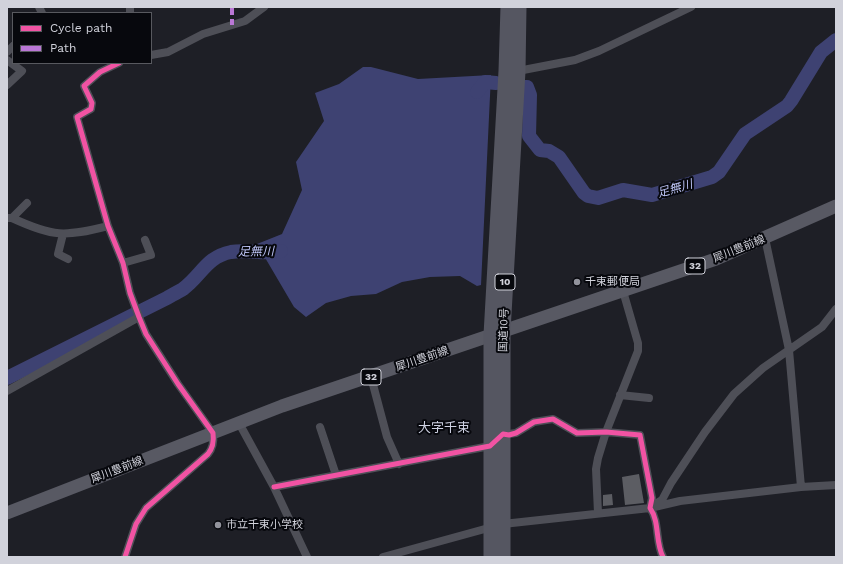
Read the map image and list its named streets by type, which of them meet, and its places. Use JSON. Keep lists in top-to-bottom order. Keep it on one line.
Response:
{"streets":{"highway":["10","国道10号"],"main road":["犀川豊前線","32"]},"crossings":[["犀川豊前線","国道10号"]],"districts":["大字千束"],"water":["足無川"],"places":["千束郵便局","市立千束小学校"],"legend":["Cycle path","Path"]}
